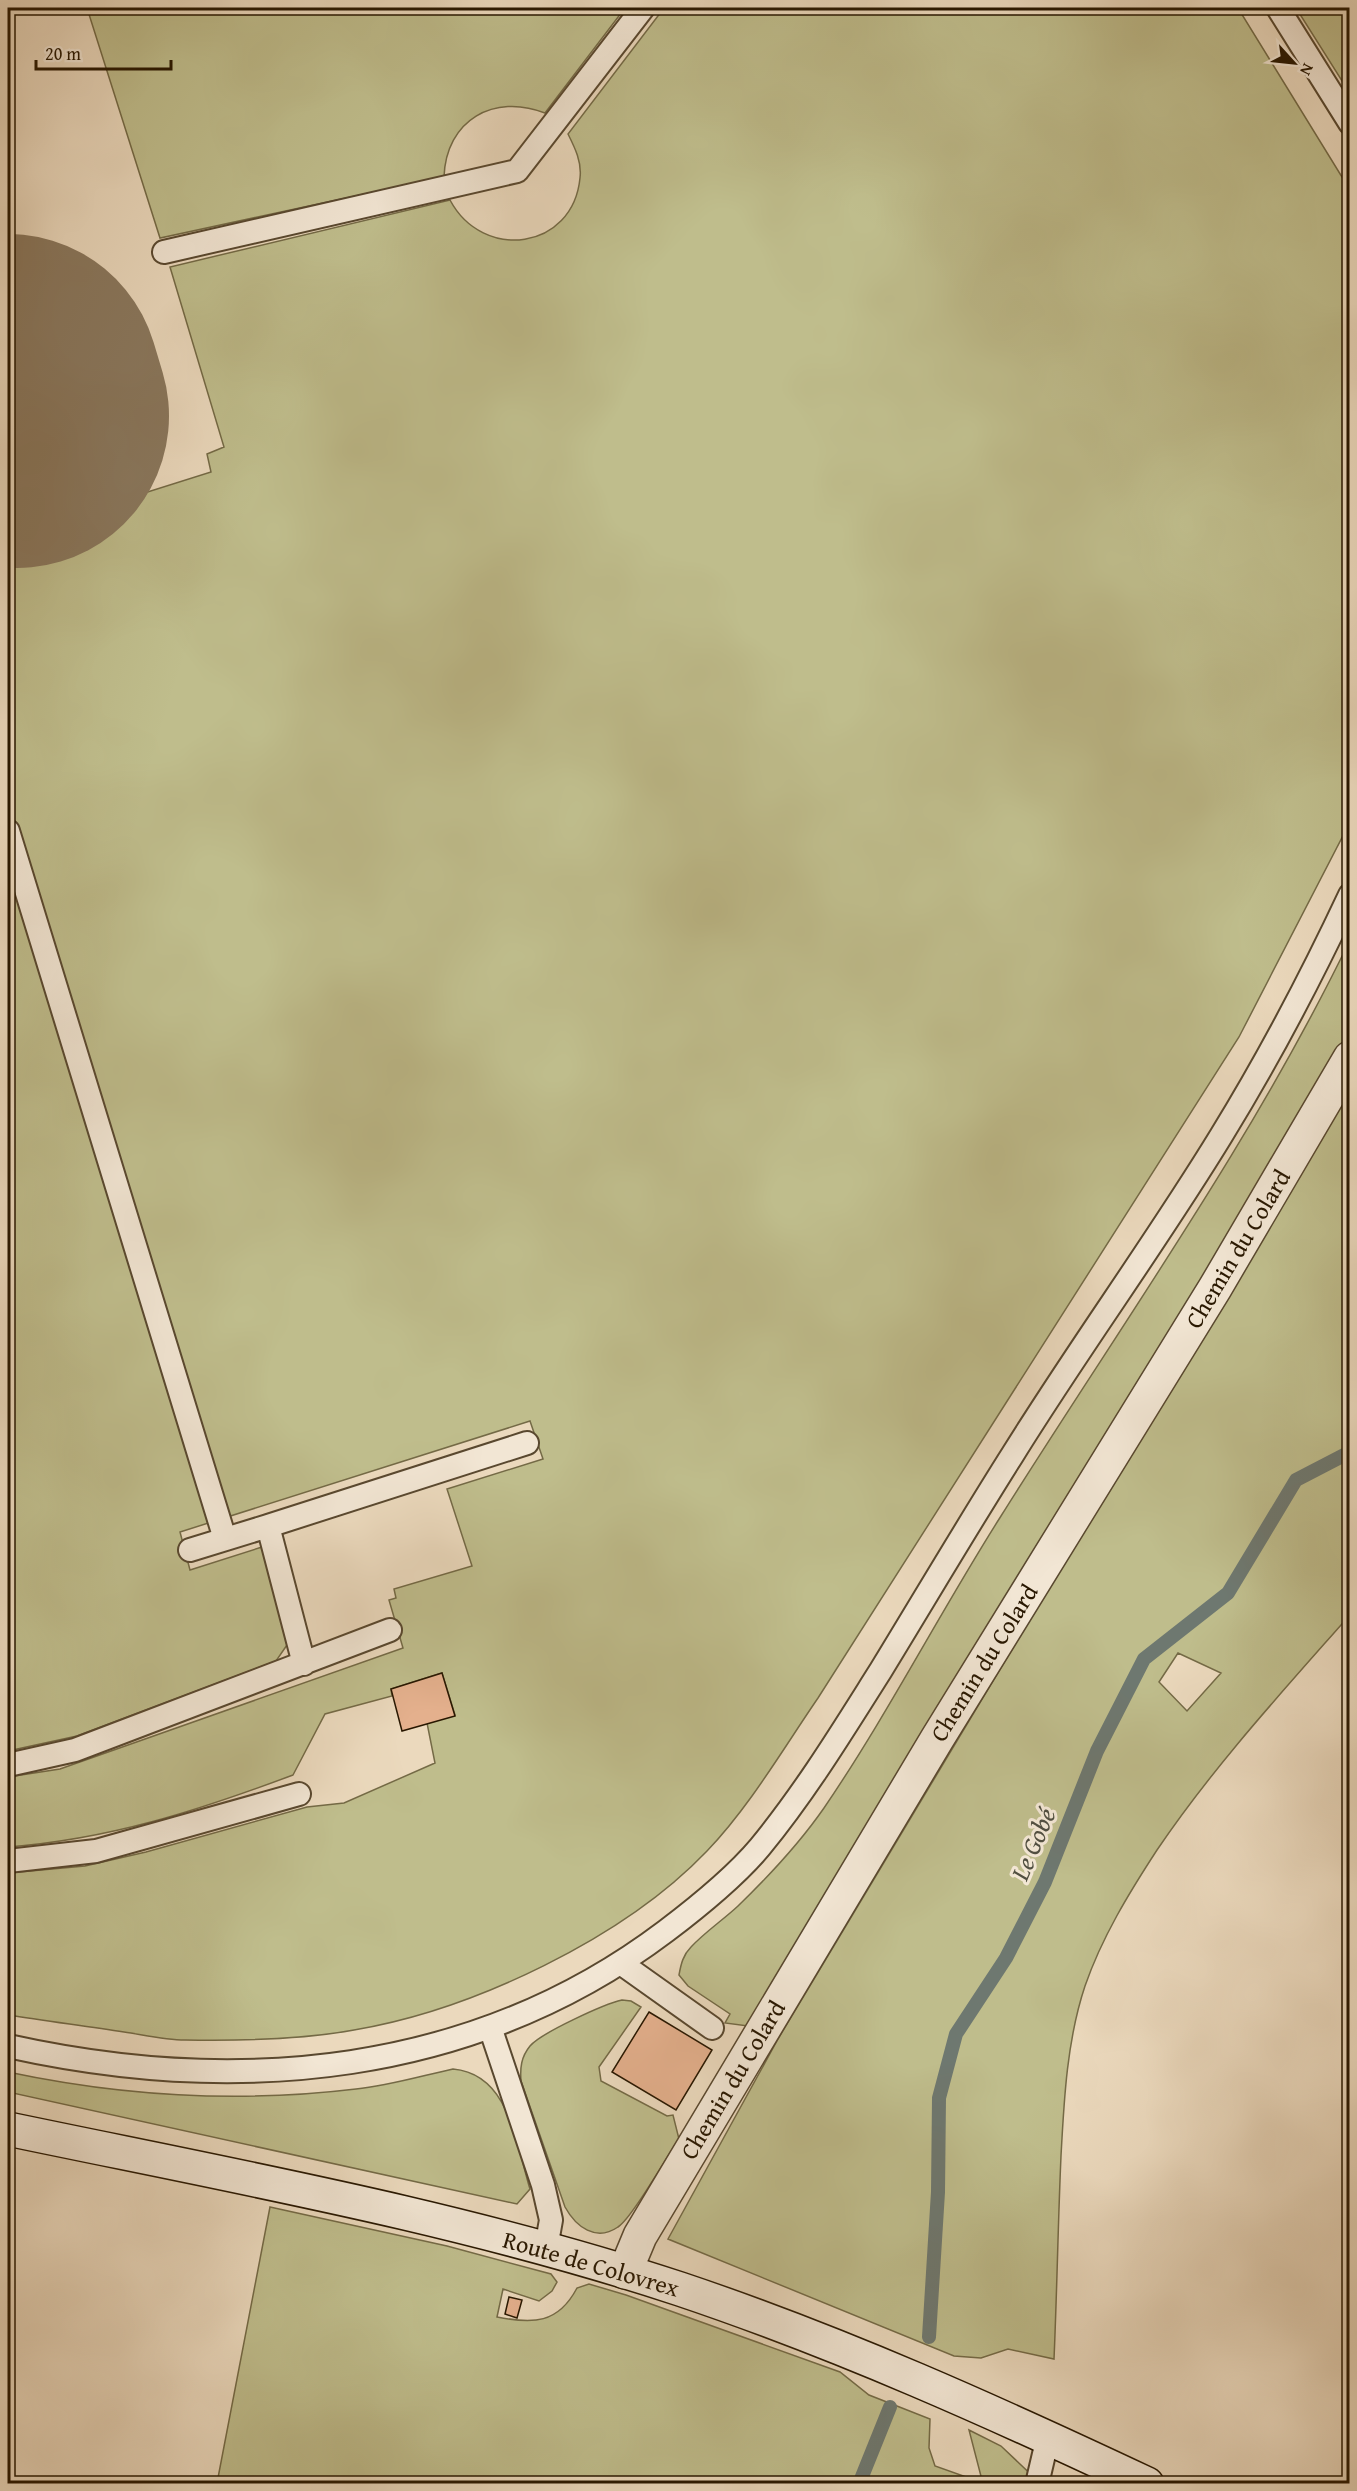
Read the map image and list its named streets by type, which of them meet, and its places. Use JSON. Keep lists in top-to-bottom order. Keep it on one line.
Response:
{"streets":{"street":["Chemin du Colard","Route de Colovrex"]},"crossings":[["Chemin du Colard","Route de Colovrex"]],"water":["Le Gobé"],"scale_bar":"20 m","north":"bottom right"}
